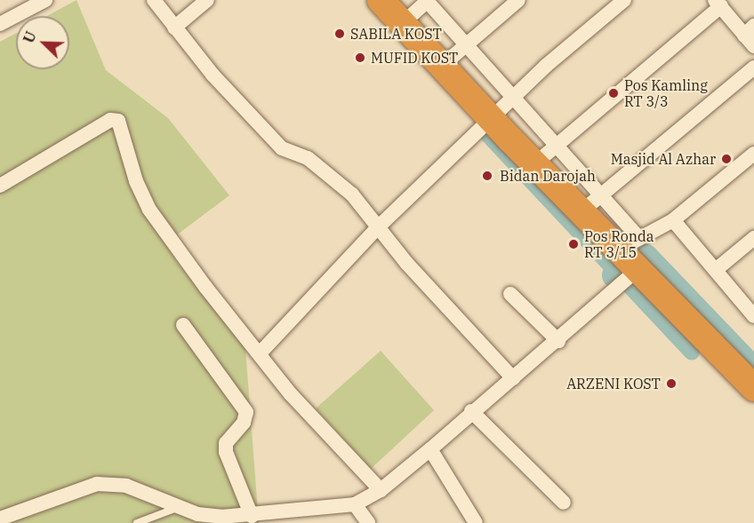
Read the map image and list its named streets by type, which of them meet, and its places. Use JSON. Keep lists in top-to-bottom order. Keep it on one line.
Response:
{"places":["SABILA KOST","MUFID KOST","Pos Kamling RT 3/3","Masjid Al Azhar","Bidan Darojah","Pos Ronda RT 3/15","ARZENI KOST"],"north":"top left"}
